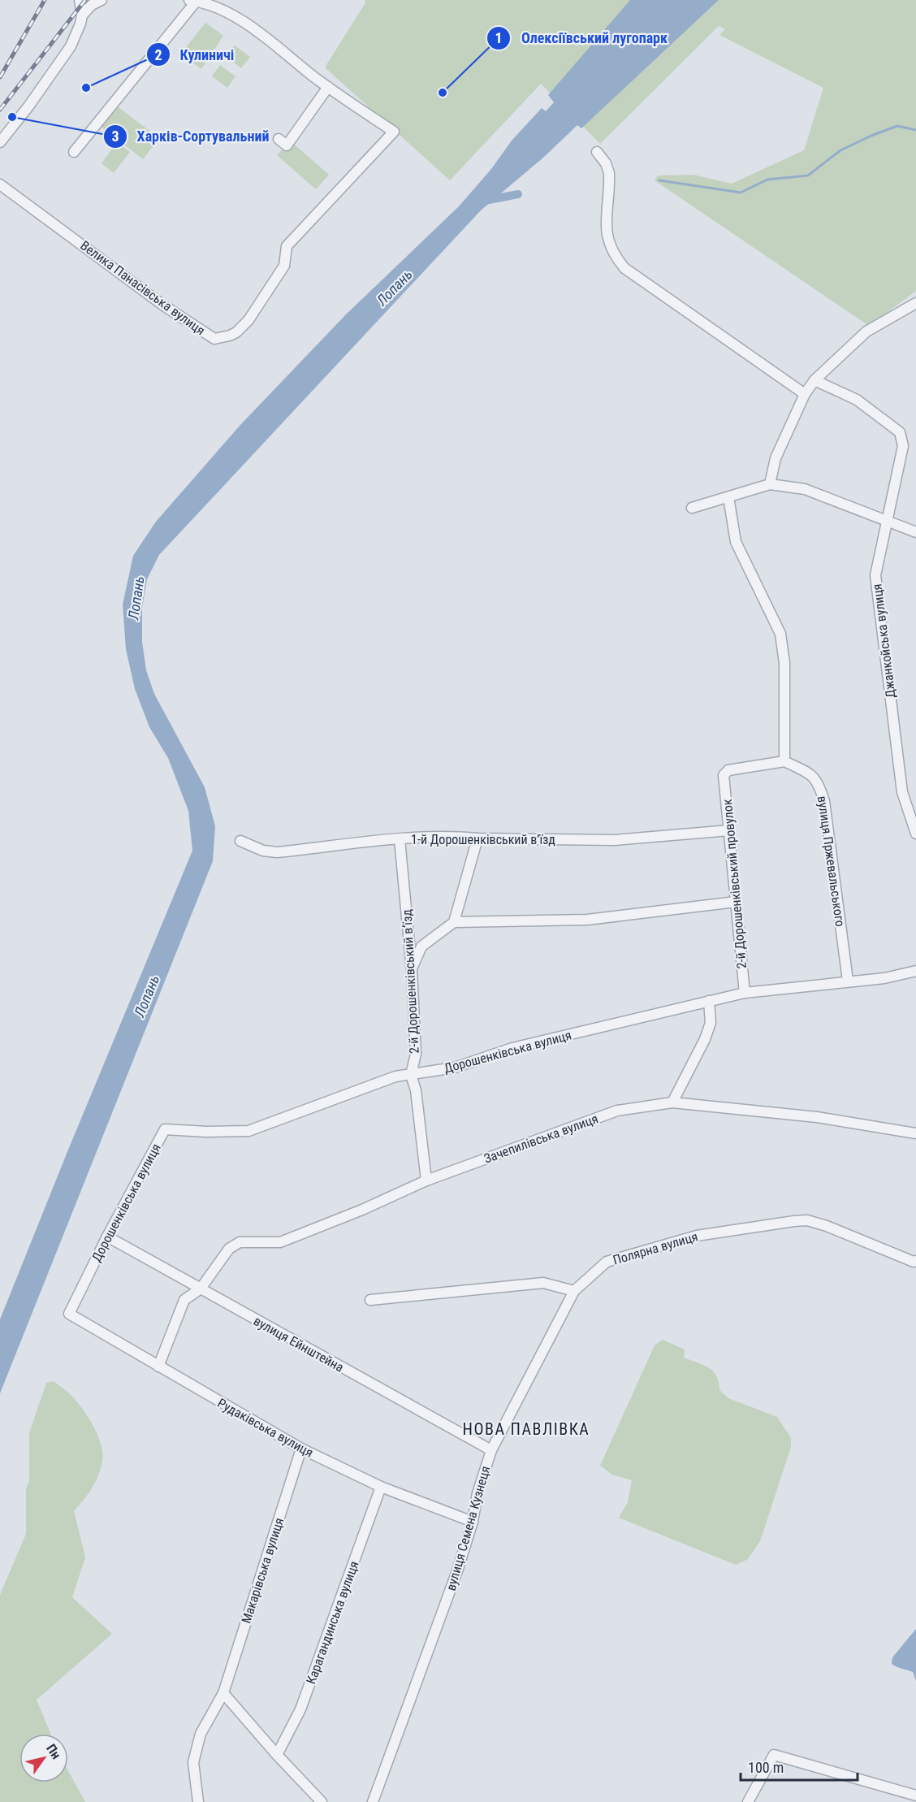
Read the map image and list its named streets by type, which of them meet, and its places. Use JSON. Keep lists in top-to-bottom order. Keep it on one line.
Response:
{"streets":{"street":["Велика Панасівська вулиця","Джанкойська вулиця","1-й Дорошенківський в’їзд","вулиця Пржевальського","2-й Дорошенківський провулок","2-й Дорошенківський в’їзд","Дорошенківська вулиця","Зачепилівська вулиця","Полярна вулиця","вулиця Ейнштейна","Рудаківська вулиця","вулиця Семена Кузнеця","Макарівська вулиця","Карагандинська вулиця"]},"crossings":[["1-й Дорошенківський в’їзд","2-й Дорошенківський провулок"],["1-й Дорошенківський в’їзд","2-й Дорошенківський в’їзд"],["вулиця Пржевальського","2-й Дорошенківський провулок"],["вулиця Пржевальського","Дорошенківська вулиця"],["2-й Дорошенківський провулок","Дорошенківська вулиця"],["2-й Дорошенківський в’їзд","Дорошенківська вулиця"],["2-й Дорошенківський в’їзд","Зачепилівська вулиця"],["Дорошенківська вулиця","вулиця Ейнштейна"],["Дорошенківська вулиця","Рудаківська вулиця"],["Зачепилівська вулиця","вулиця Ейнштейна"],["Зачепилівська вулиця","Рудаківська вулиця"],["Полярна вулиця","вулиця Семена Кузнеця"],["вулиця Ейнштейна","вулиця Семена Кузнеця"],["Рудаківська вулиця","вулиця Семена Кузнеця"],["Рудаківська вулиця","Макарівська вулиця"],["Рудаківська вулиця","Карагандинська вулиця"]],"districts":["НОВА ПАВЛІВКА"],"water":["Лопань"],"places":["Кулиничі","Олексіївський лугопарк","Харків-Сортувальний"],"scale_bar":"100 m","north":"top right"}
